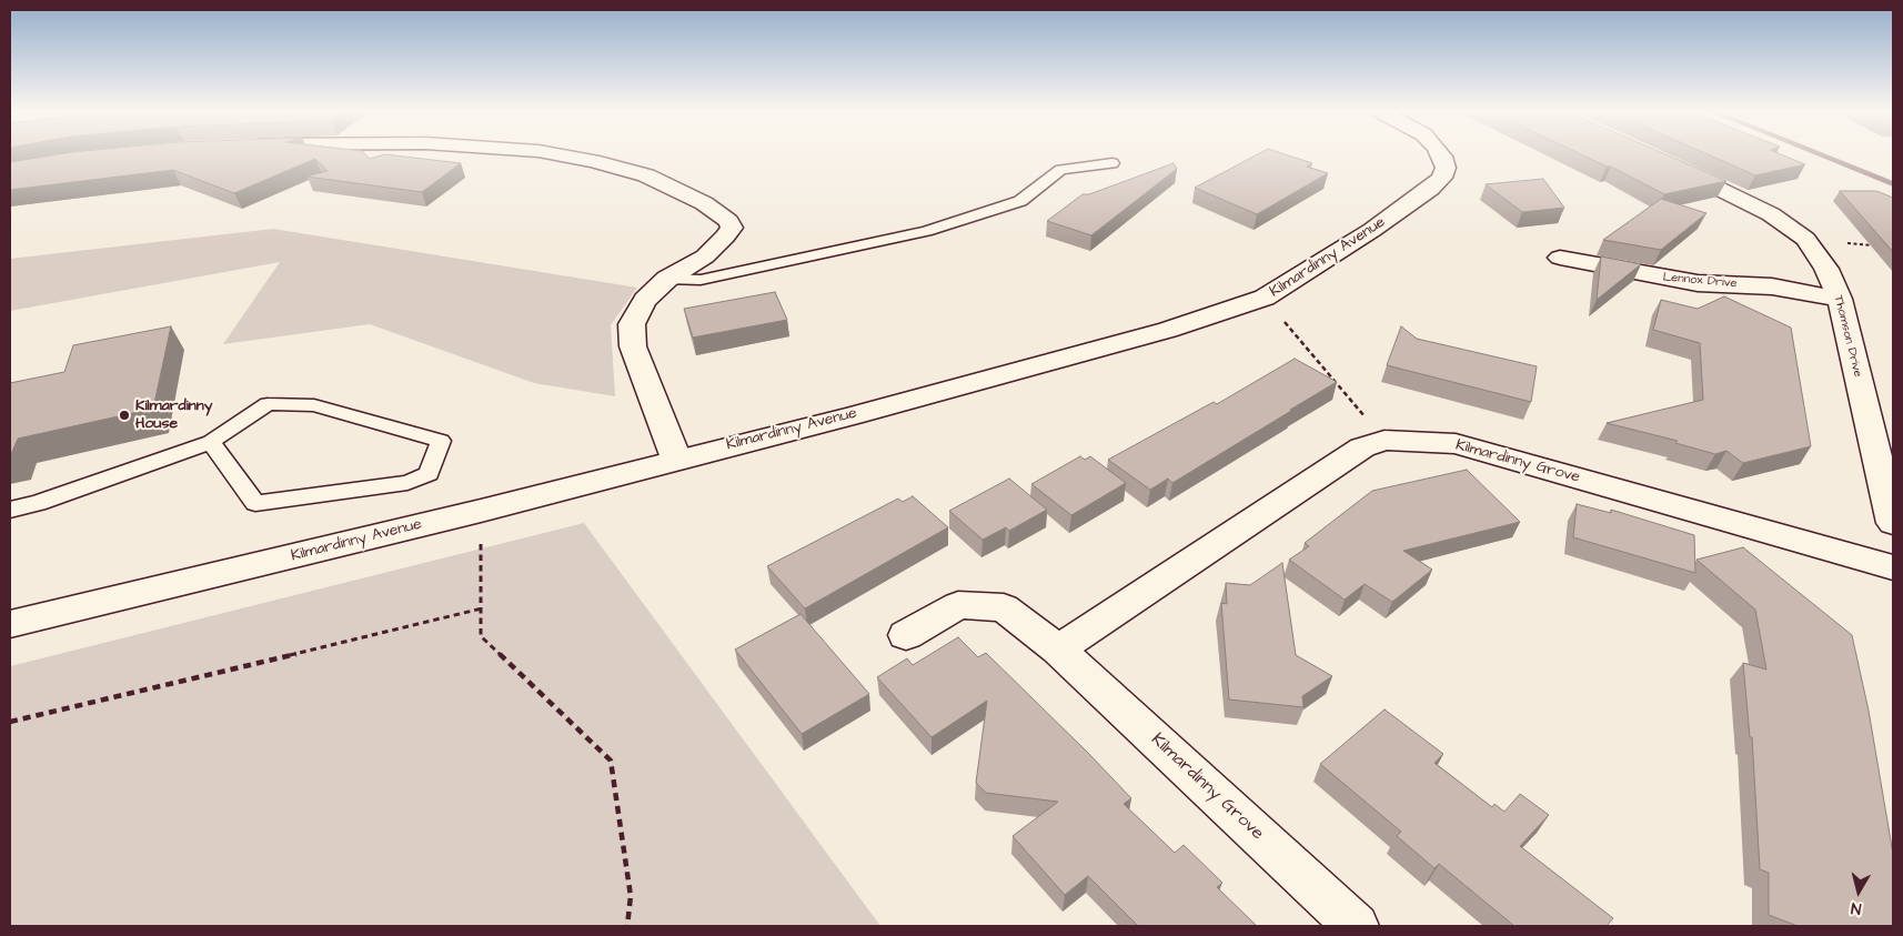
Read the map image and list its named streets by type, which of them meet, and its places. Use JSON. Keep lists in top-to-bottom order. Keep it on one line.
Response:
{"streets":{"street":["Kilmardinny Avenue","Lennox Drive","Thomson Drive","Kilmardinny Grove"]},"crossings":[["Lennox Drive","Thomson Drive"]],"places":["Kilmardinny House"],"north":"bottom"}
